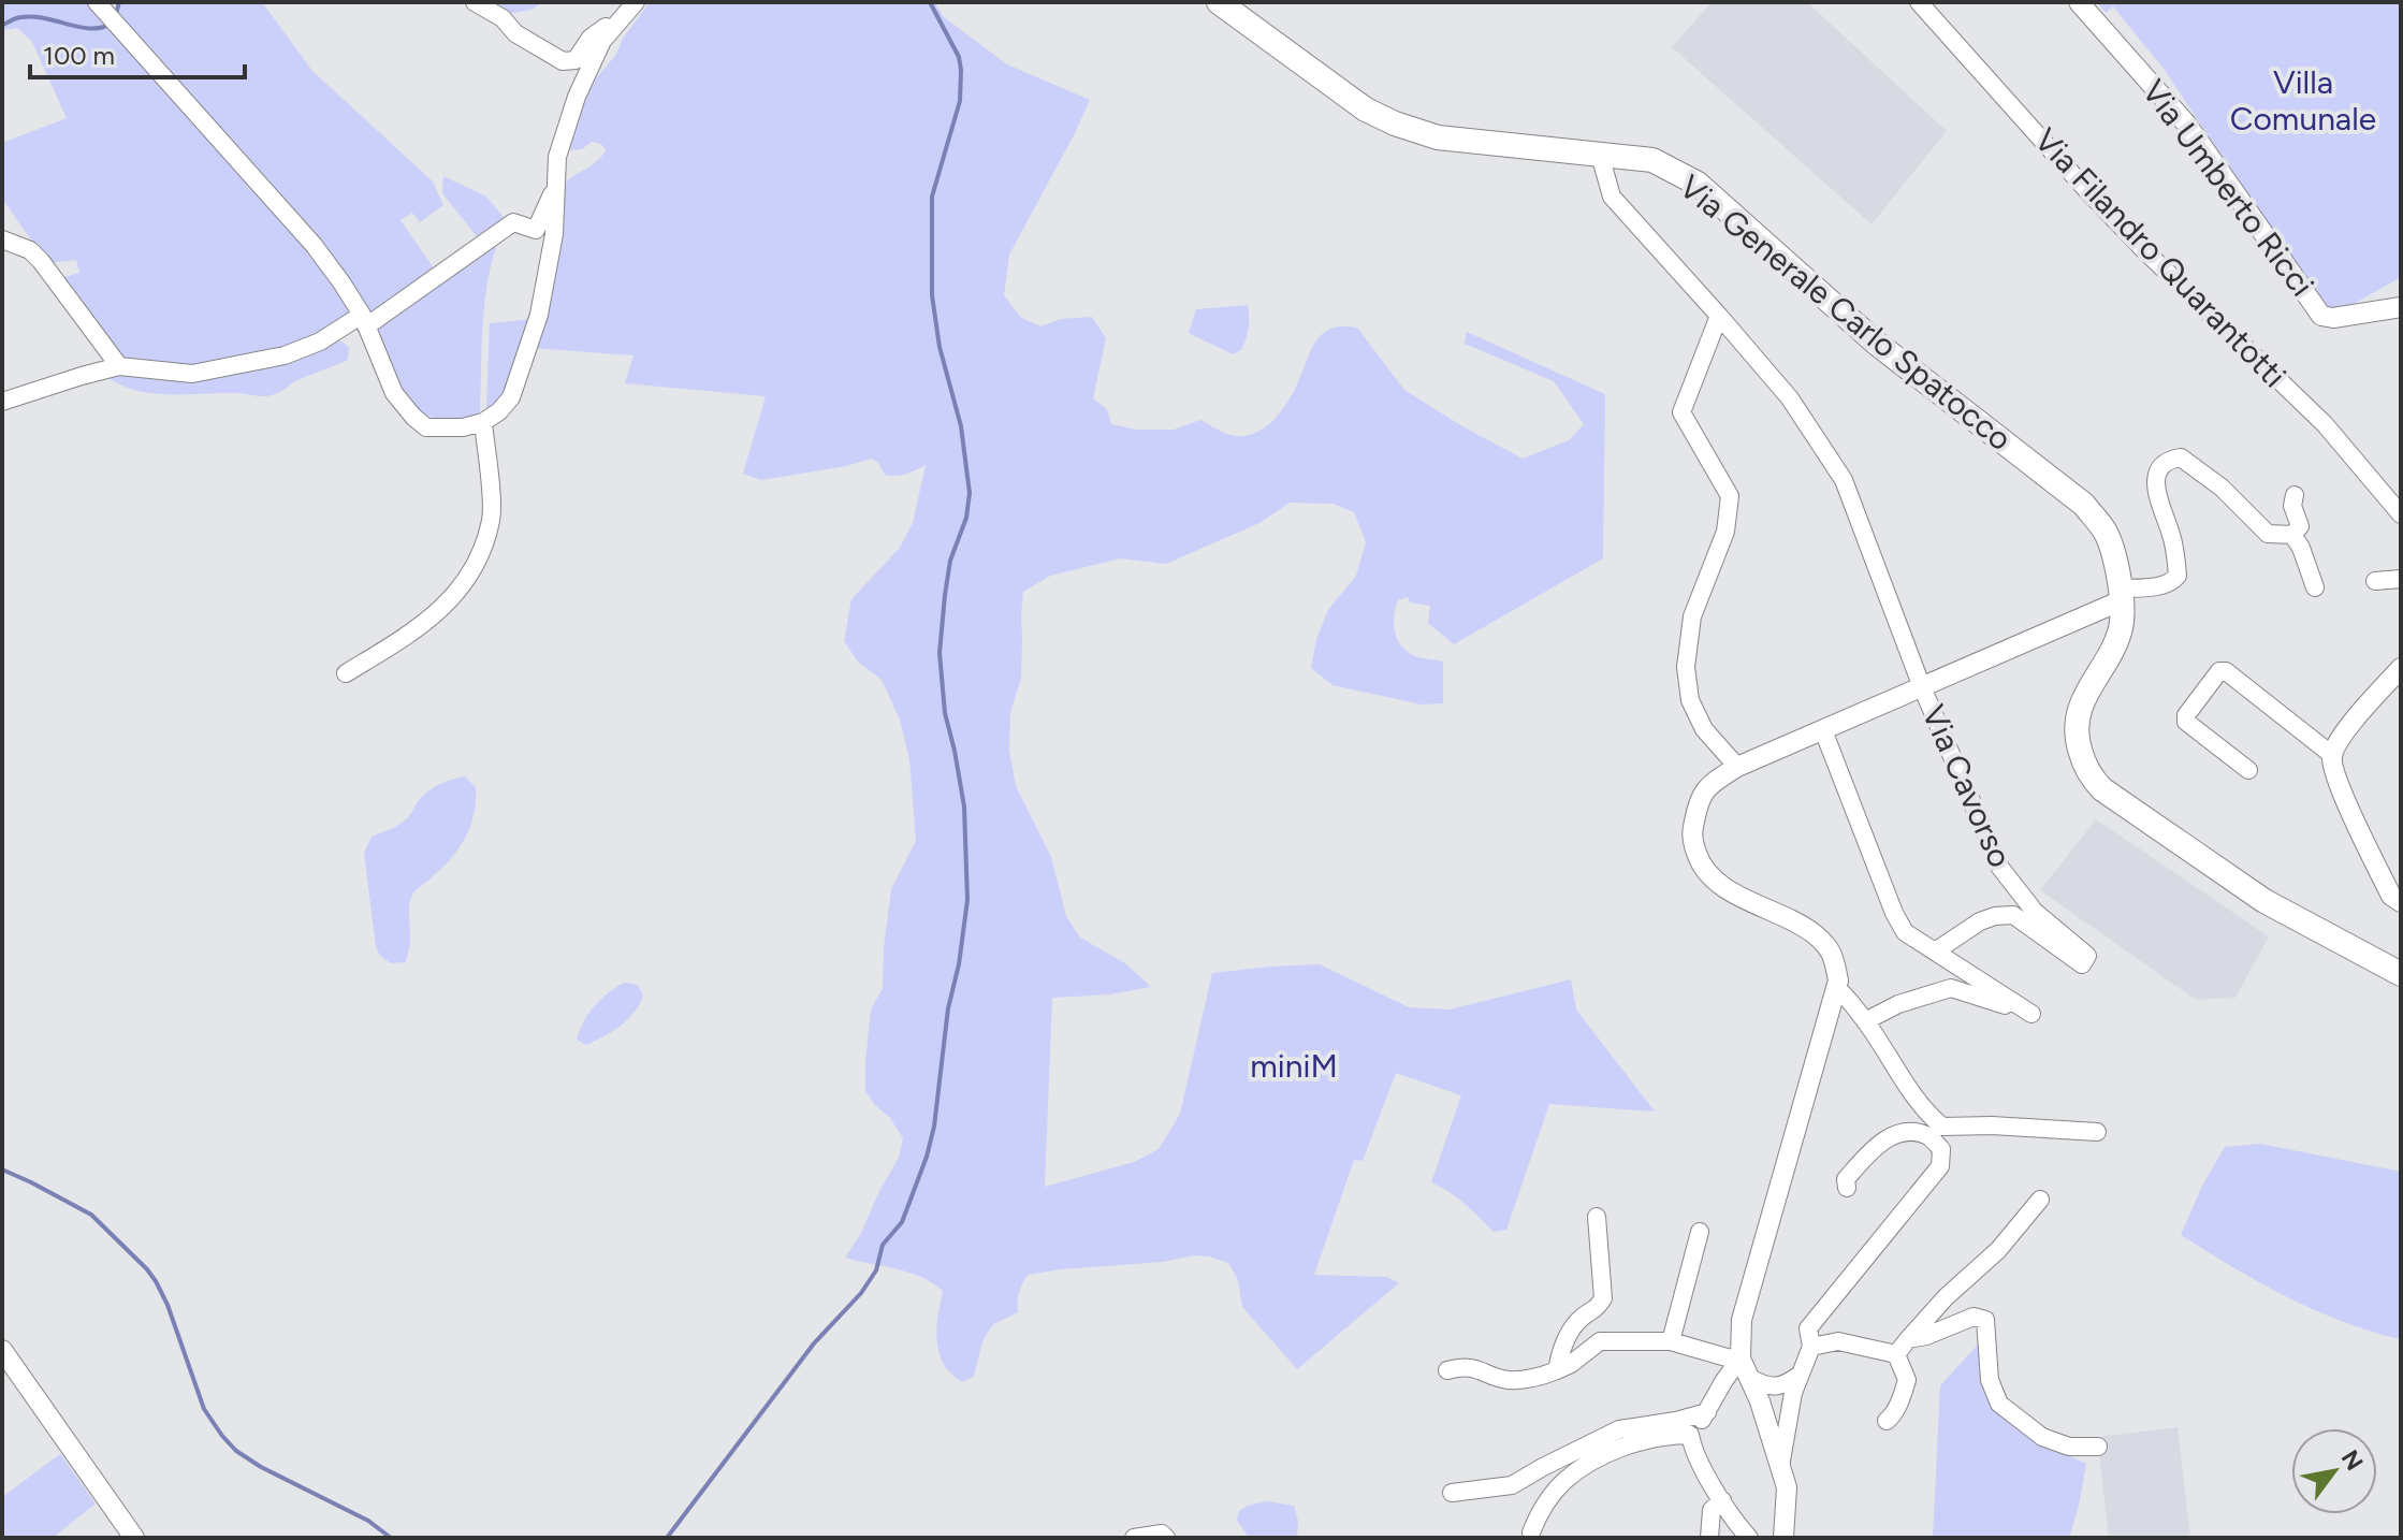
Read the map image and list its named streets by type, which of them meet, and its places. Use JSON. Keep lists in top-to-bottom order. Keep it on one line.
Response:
{"streets":{"main road":["Via Generale Carlo Spatocco"],"street":["Via Umberto Ricci","Via Filandro Quarantotti","Via Cavorso"]},"crossings":[["Via Generale Carlo Spatocco","Via Cavorso"]],"parks":["Villa Comunale","miniM"],"scale_bar":"100 m","north":"top right"}
